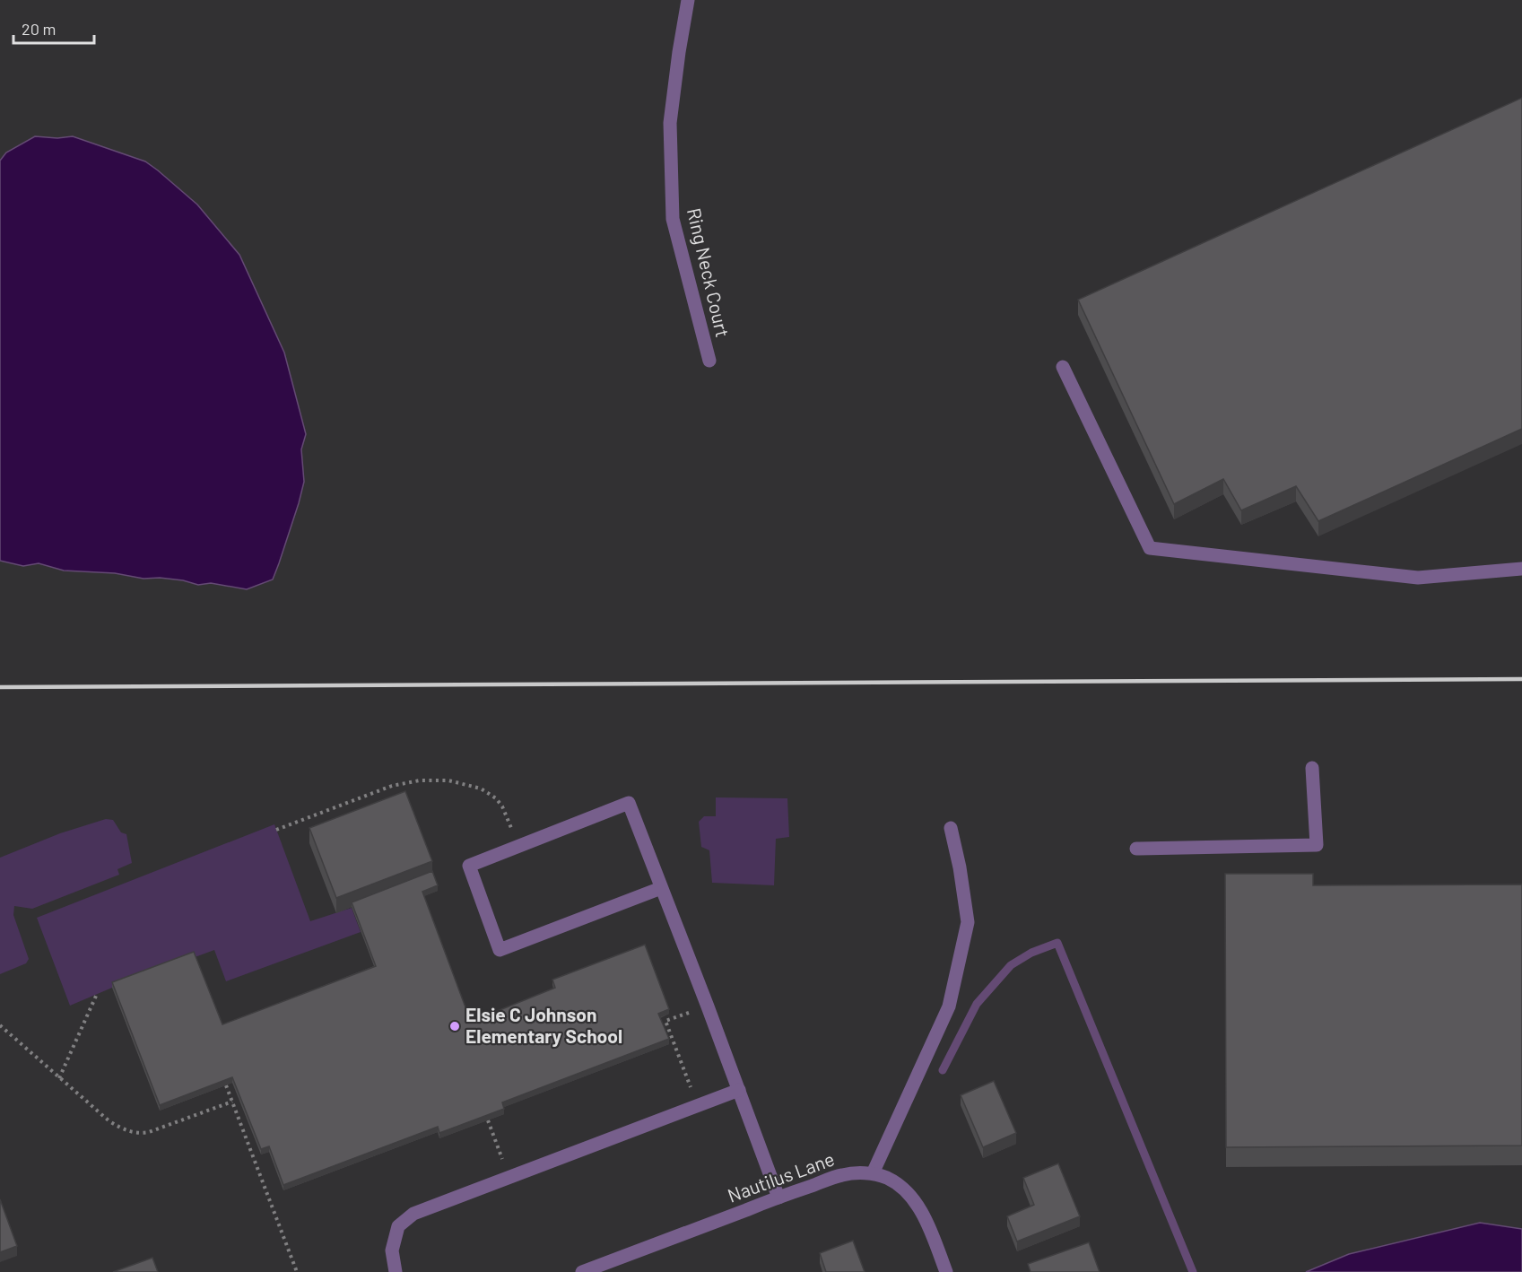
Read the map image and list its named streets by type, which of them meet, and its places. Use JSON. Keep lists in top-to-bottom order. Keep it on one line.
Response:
{"streets":{"street":["Ring Neck Court","Nautilus Lane"]},"places":["Elsie C Johnson Elementary School"],"scale_bar":"20 m"}
